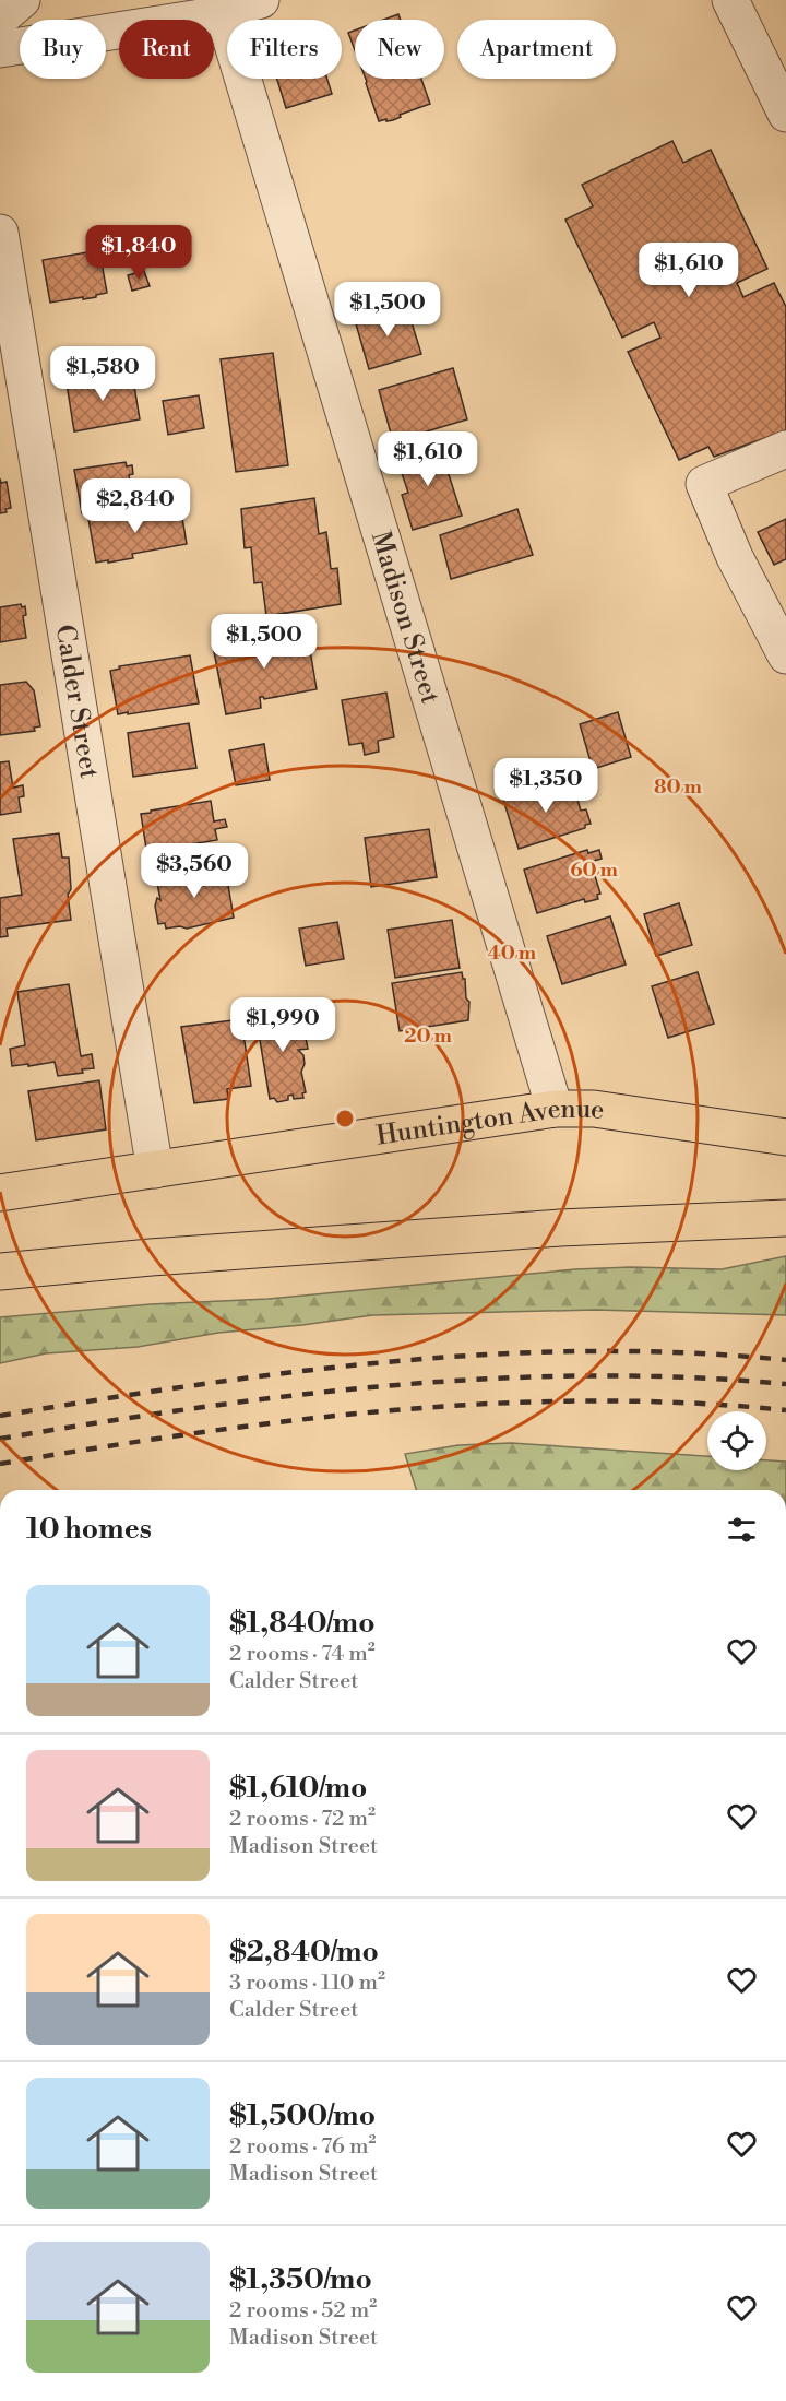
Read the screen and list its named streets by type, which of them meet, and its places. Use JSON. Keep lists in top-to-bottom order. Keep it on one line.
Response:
{"streets":{"main road":["Huntington Avenue"],"street":["Madison Street","Calder Street"]},"crossings":[["Madison Street","Huntington Avenue"],["Calder Street","Huntington Avenue"]],"page":{"chip":["Buy","Rent","Filters","New","Apartment"],"price":["$1,840","$1,610","$1,500","$1,580","$1,610","$2,840","$1,500","$1,350","$3,560","$1,990"],"heading":"10 homes","list":[{"name":"$1,840/mo","note":"2 rooms · 74 m² · Calder Street"},{"name":"$1,610/mo","note":"2 rooms · 72 m² · Madison Street"},{"name":"$2,840/mo","note":"3 rooms · 110 m² · Calder Street"},{"name":"$1,500/mo","note":"2 rooms · 76 m² · Madison Street"},{"name":"$1,350/mo","note":"2 rooms · 52 m² · Madison Street"}]},"rings":["80 m","60 m","40 m","20 m"]}
